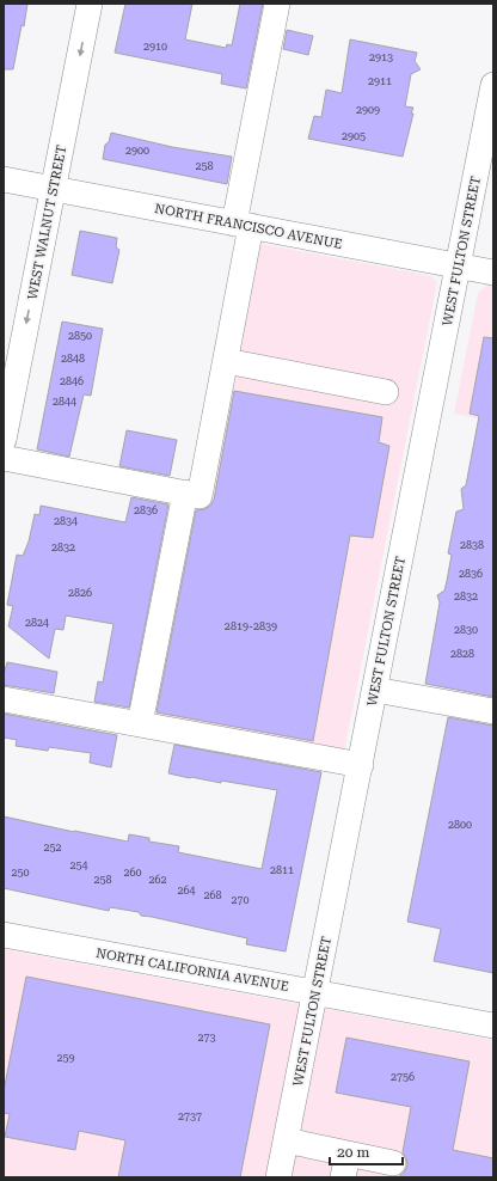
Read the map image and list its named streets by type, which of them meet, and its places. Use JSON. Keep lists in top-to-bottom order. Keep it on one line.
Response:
{"streets":{"street":["WEST WALNUT STREET","NORTH FRANCISCO AVENUE","WEST FULTON STREET","NORTH CALIFORNIA AVENUE"]},"crossings":[["WEST WALNUT STREET","NORTH FRANCISCO AVENUE"],["NORTH FRANCISCO AVENUE","WEST FULTON STREET"],["WEST FULTON STREET","NORTH CALIFORNIA AVENUE"]],"house_numbers":["2910","2913","2911","2909","2905","2900","258","2850","2848","2846","2844","2836","2834","2838","2832","2836","2826","2832","2824","2819-2839","2830","2828","2800","252","254","2811","250","260","258","262","264","268","270","273","259","2756","2737"],"scale_bar":"20 m"}
